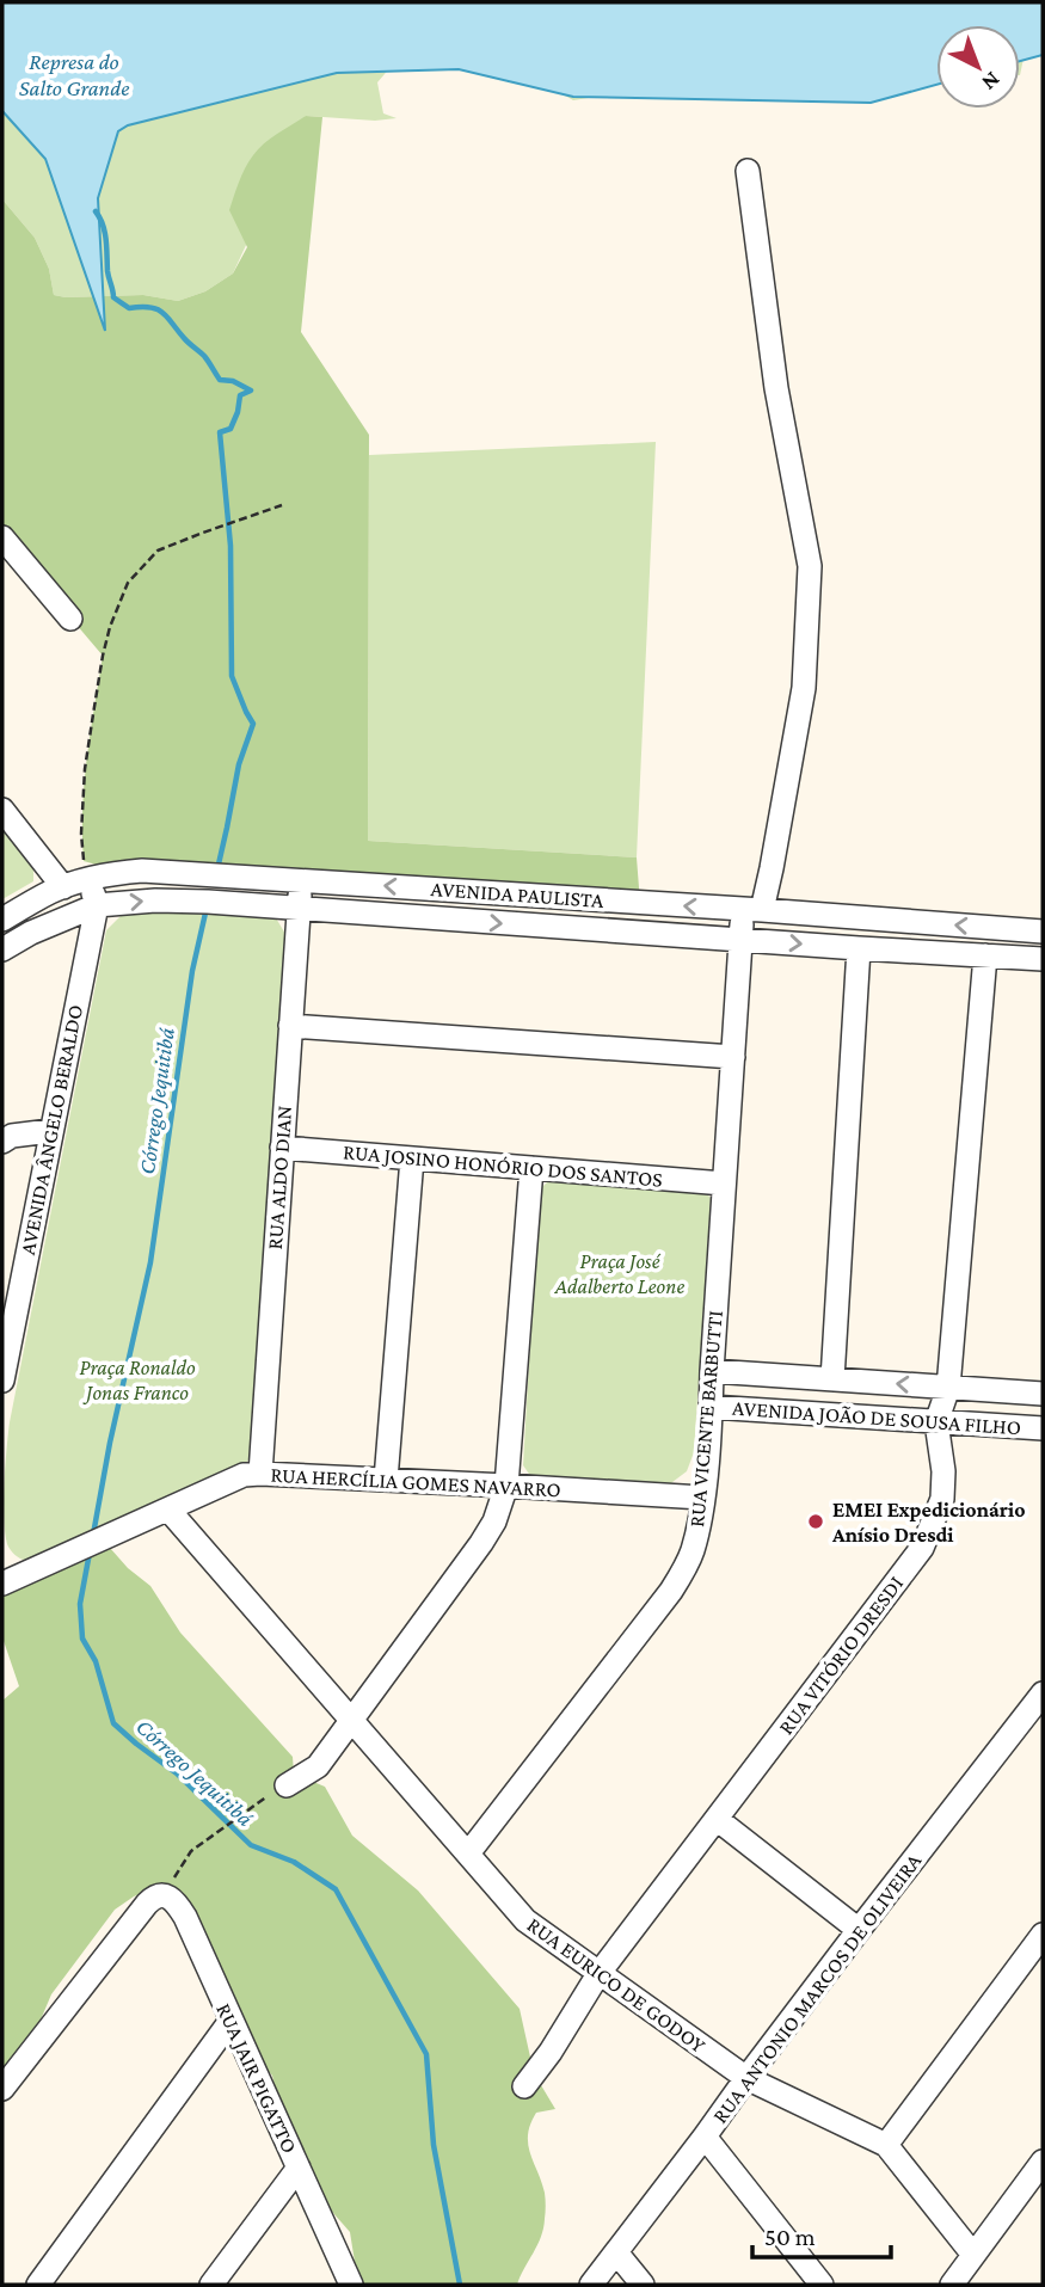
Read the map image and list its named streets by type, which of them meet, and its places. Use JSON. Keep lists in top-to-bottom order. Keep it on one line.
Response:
{"streets":{"street":["AVENIDA PAULISTA","AVENIDA ÂNGELO BERALDO","RUA JOSINO HONÓRIO DOS SANTOS","RUA ALDO DIAN","AVENIDA JOÃO DE SOUSA FILHO","RUA VICENTE BARBUTTI","RUA HERCÍLIA GOMES NAVARRO","RUA VITÓRIO DRESDI","RUA EURICO DE GODOY","RUA ANTONIO MARCOS DE OLIVEIRA","RUA JAIR PIGATTO"]},"crossings":[["AVENIDA PAULISTA","AVENIDA ÂNGELO BERALDO"],["AVENIDA PAULISTA","RUA ALDO DIAN"],["AVENIDA PAULISTA","RUA VICENTE BARBUTTI"],["AVENIDA PAULISTA","RUA VITÓRIO DRESDI"],["RUA JOSINO HONÓRIO DOS SANTOS","RUA ALDO DIAN"],["RUA JOSINO HONÓRIO DOS SANTOS","RUA VICENTE BARBUTTI"],["RUA ALDO DIAN","RUA HERCÍLIA GOMES NAVARRO"],["AVENIDA JOÃO DE SOUSA FILHO","RUA VICENTE BARBUTTI"],["AVENIDA JOÃO DE SOUSA FILHO","RUA VITÓRIO DRESDI"],["RUA VICENTE BARBUTTI","RUA HERCÍLIA GOMES NAVARRO"],["RUA VICENTE BARBUTTI","RUA EURICO DE GODOY"],["RUA HERCÍLIA GOMES NAVARRO","RUA EURICO DE GODOY"],["RUA VITÓRIO DRESDI","RUA EURICO DE GODOY"],["RUA EURICO DE GODOY","RUA ANTONIO MARCOS DE OLIVEIRA"]],"water":["Represa do Salto Grande","Córrego Jequitibá"],"parks":["Praça José Adalberto Leone","Praça Ronaldo Jonas Franco"],"places":["EMEI Expedicionário Anísio Dresdi"],"scale_bar":"50 m","north":"bottom right"}
